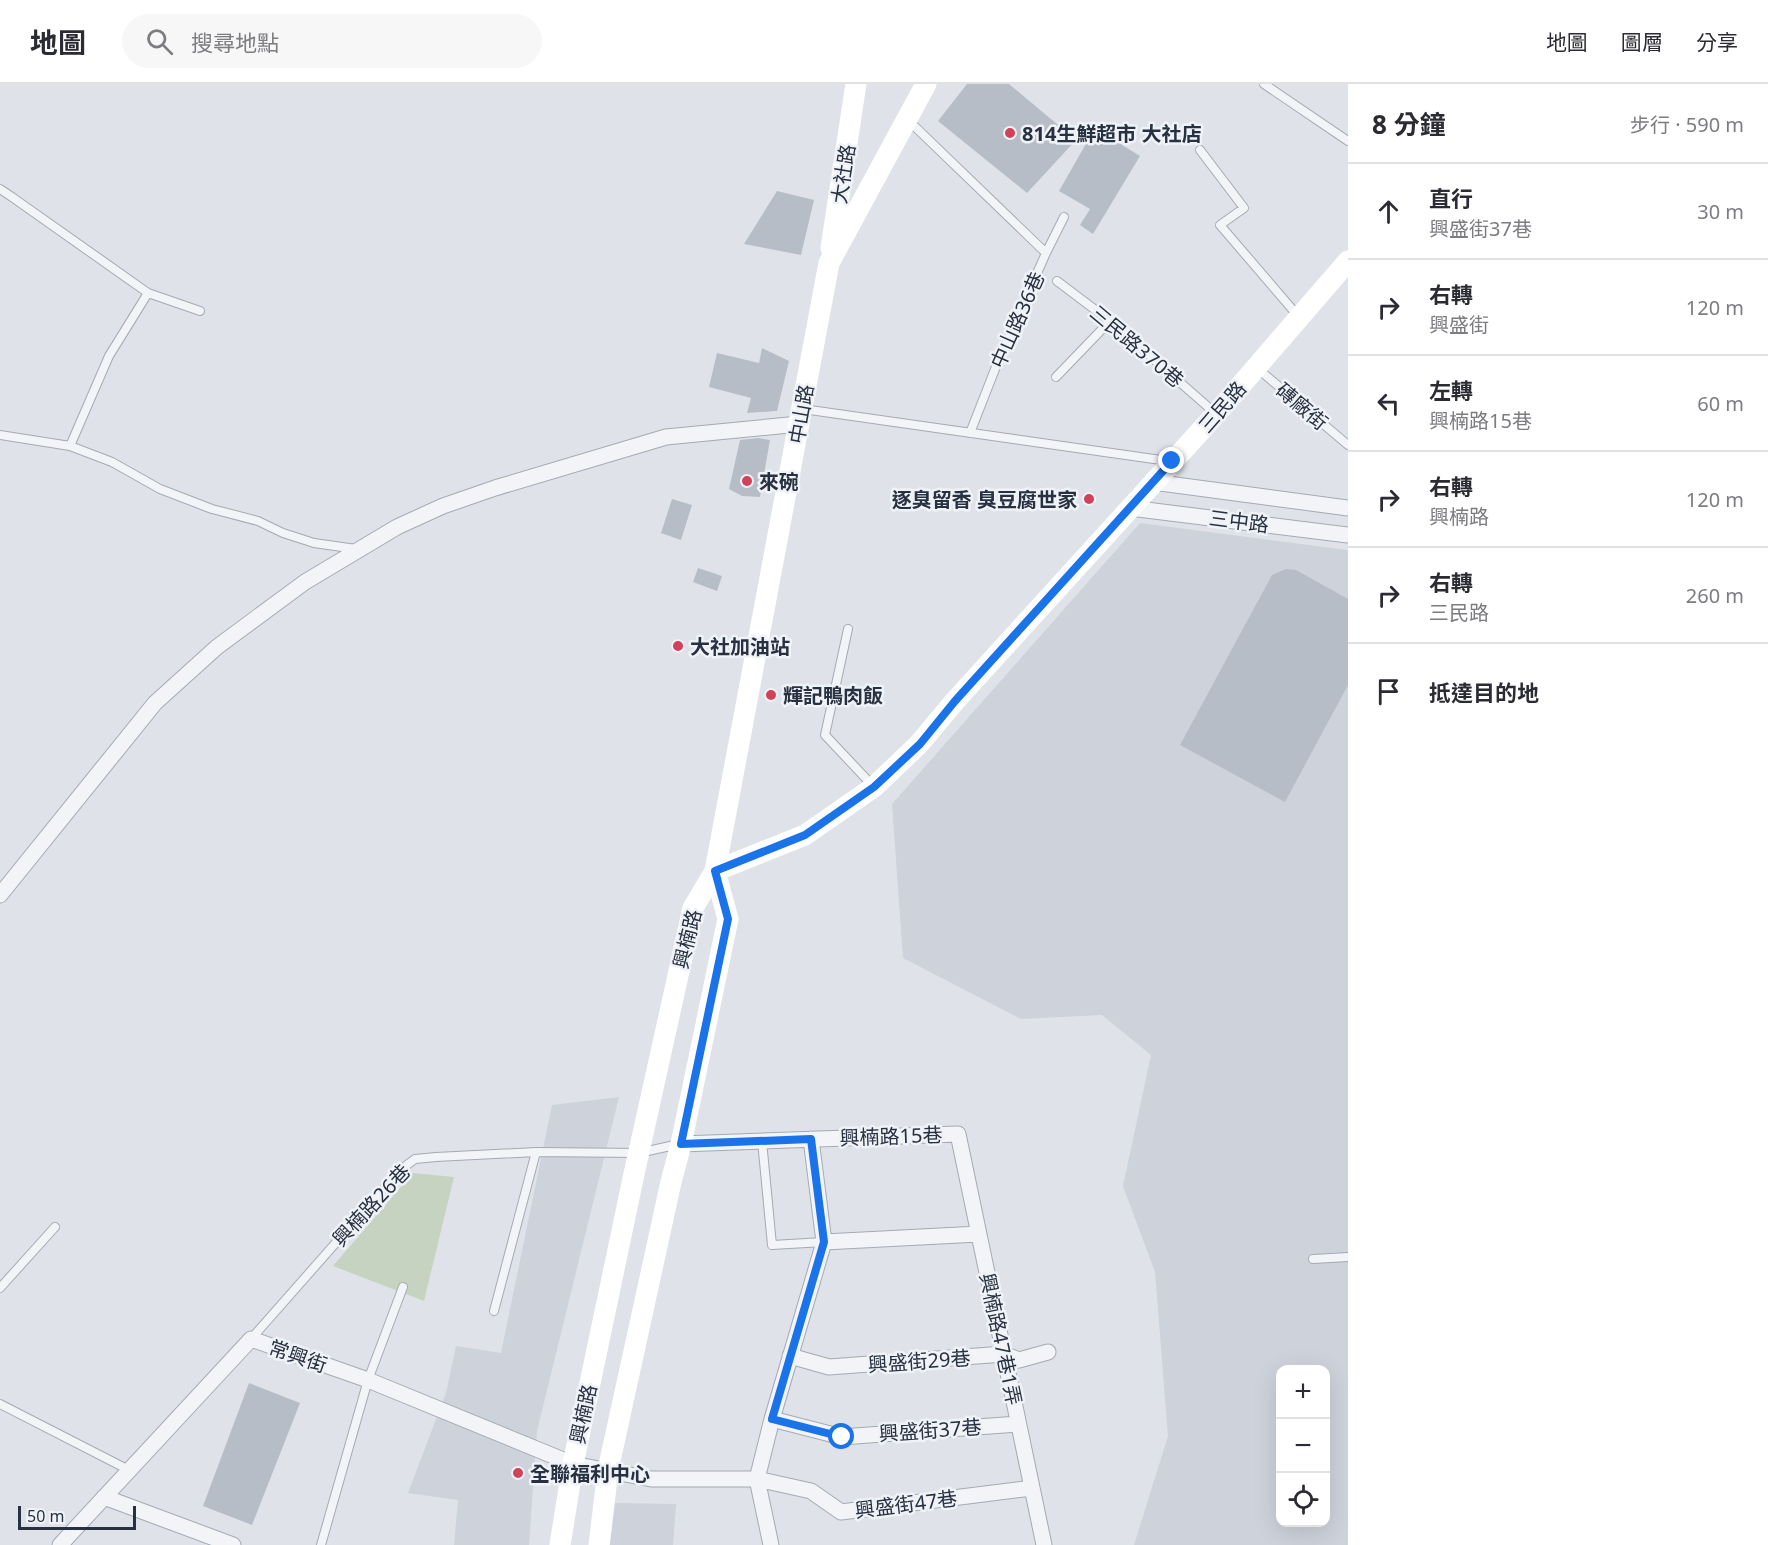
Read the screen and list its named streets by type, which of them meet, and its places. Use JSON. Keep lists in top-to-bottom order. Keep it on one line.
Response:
{"streets":{"street":["大社路","三民路","中山路","三中路","興楠路","興楠路15巷","興楠路47巷1弄","常興街","興盛街29巷","興盛街37巷","興盛街47巷"],"lane":["中山路36巷","三民路370巷","磚廠街","興楠路26巷"]},"crossings":[["大社路","中山路"],["中山路36巷","中山路"],["三民路370巷","三民路"],["磚廠街","三民路"],["三民路","中山路"],["三民路","三中路"],["三民路","興楠路"],["中山路","興楠路"],["興楠路","興楠路15巷"],["興楠路","興楠路26巷"],["興楠路","常興街"],["興楠路","興盛街47巷"],["興楠路15巷","興楠路26巷"],["興楠路15巷","興楠路47巷1弄"],["興楠路26巷","常興街"],["興楠路47巷1弄","興盛街29巷"],["興楠路47巷1弄","興盛街37巷"],["興楠路47巷1弄","興盛街47巷"],["常興街","興盛街47巷"]],"places":["814生鮮超市 大社店","來碗","逐臭留香 臭豆腐世家","大社加油站","輝記鴨肉飯","全聯福利中心"],"scale_bar":"50 m","page":{"header":"地圖","search":"搜尋地點","nav":["地圖","圖層","分享"],"heading":["8 分鐘","步行 · 590 m"],"list":[["直行","興盛街37巷","30 m"],["右轉","興盛街","120 m"],["左轉","興楠路15巷","60 m"],["右轉","興楠路","120 m"],["右轉","三民路","260 m"],"抵達目的地"],"map_buttons":["+","−"],"scale":"50 m"}}
